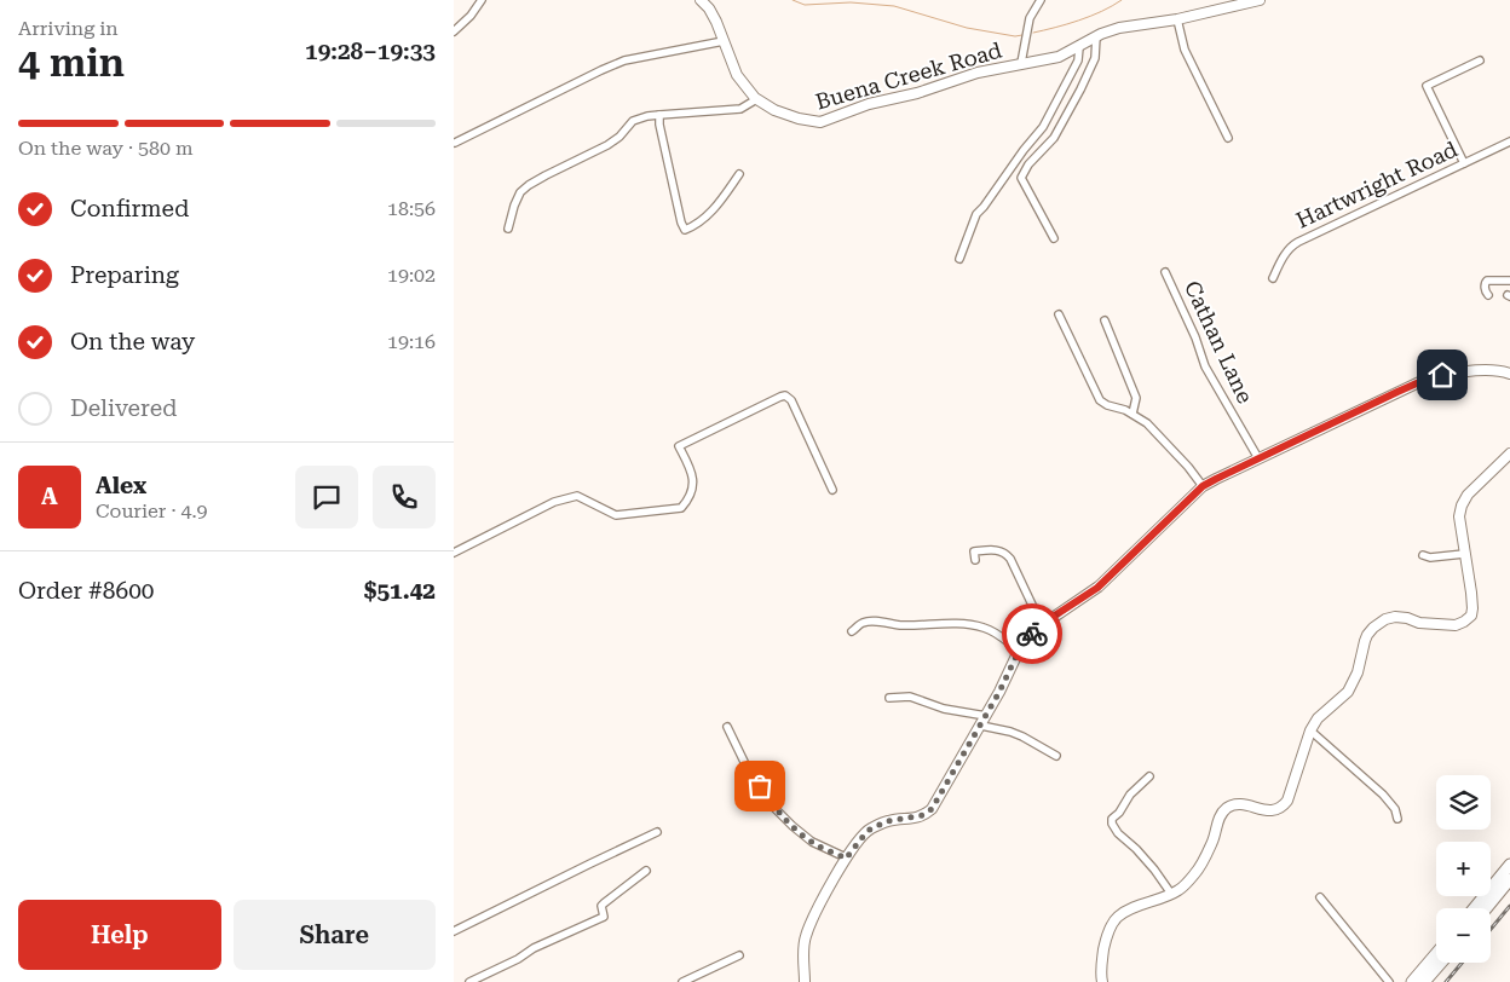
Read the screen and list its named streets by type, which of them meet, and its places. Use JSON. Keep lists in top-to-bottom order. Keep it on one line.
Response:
{"streets":{"street":["Buena Creek Road","Hartwright Road","Cathan Lane"]},"page":{"heading":["4 min","Arriving in","19:28–19:33"],"panel":["Alex","Courier · 4.9","Order #8600","$51.42"],"bar":"On the way · 580 m","list":[["Confirmed","18:56"],["Preparing","19:02"],["On the way","19:16"],"Delivered"],"round":"A","map_buttons":["+","−"],"buttons":["Help","Share"]}}
